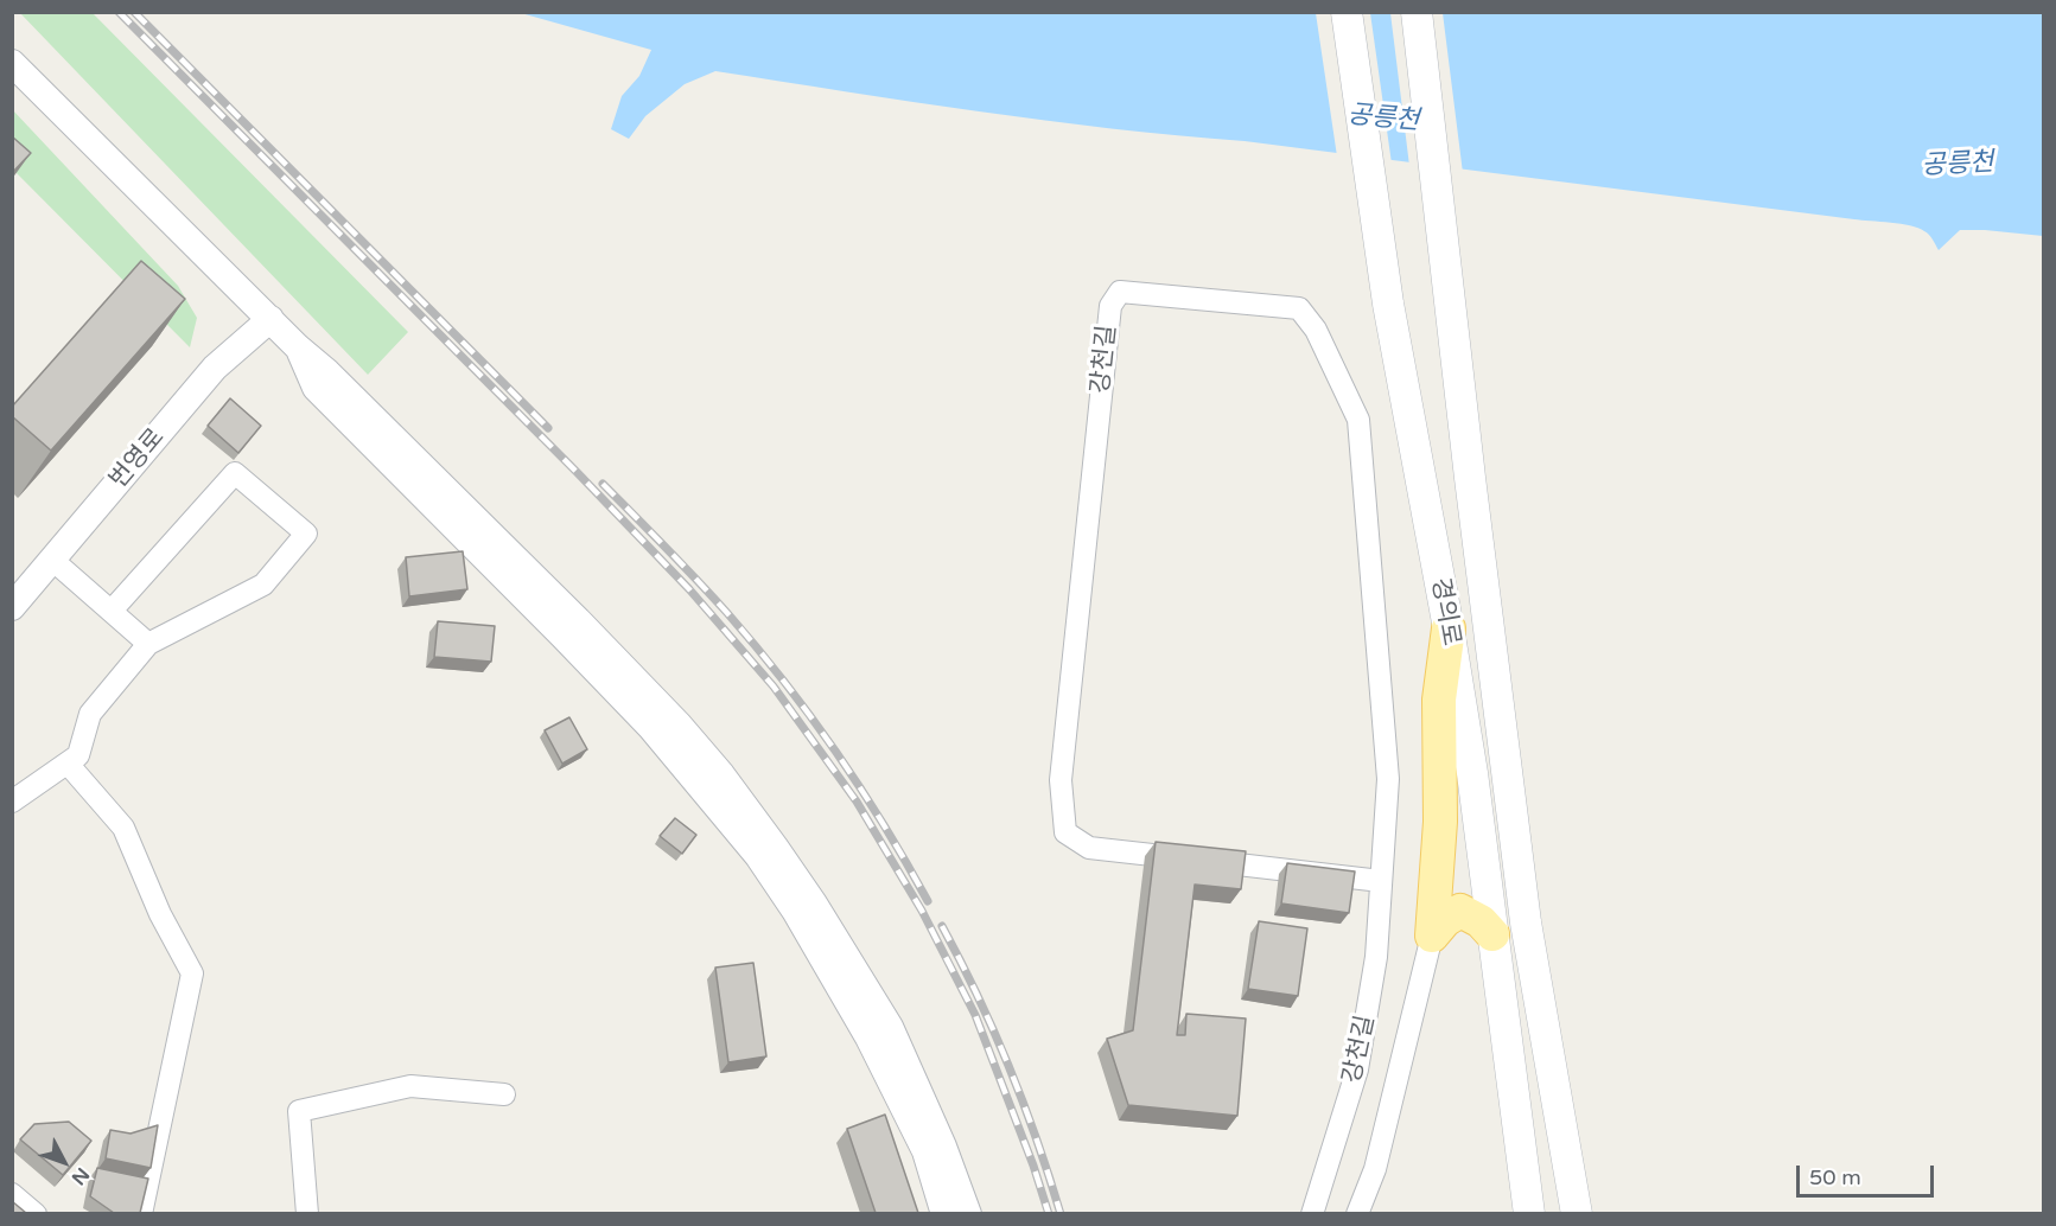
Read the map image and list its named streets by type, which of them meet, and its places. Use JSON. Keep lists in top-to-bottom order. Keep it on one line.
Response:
{"streets":{"main road":["경의로"],"street":["강천길","번영로"]},"water":["공릉천"],"scale_bar":"50 m","north":"bottom right"}
